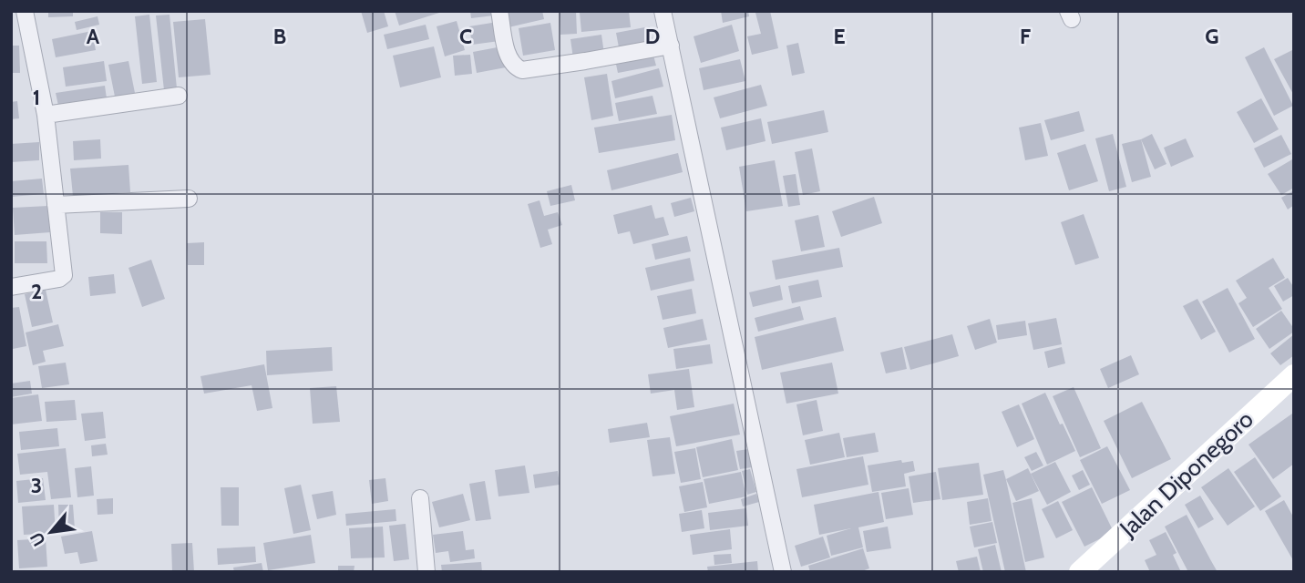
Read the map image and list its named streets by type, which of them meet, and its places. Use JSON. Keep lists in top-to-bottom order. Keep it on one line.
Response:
{"streets":{"main road":["Jalan Diponegoro"]},"north":"bottom left","grid":{"columns":["A","B","C","D","E","F","G"],"rows":["1","2","3"]}}
